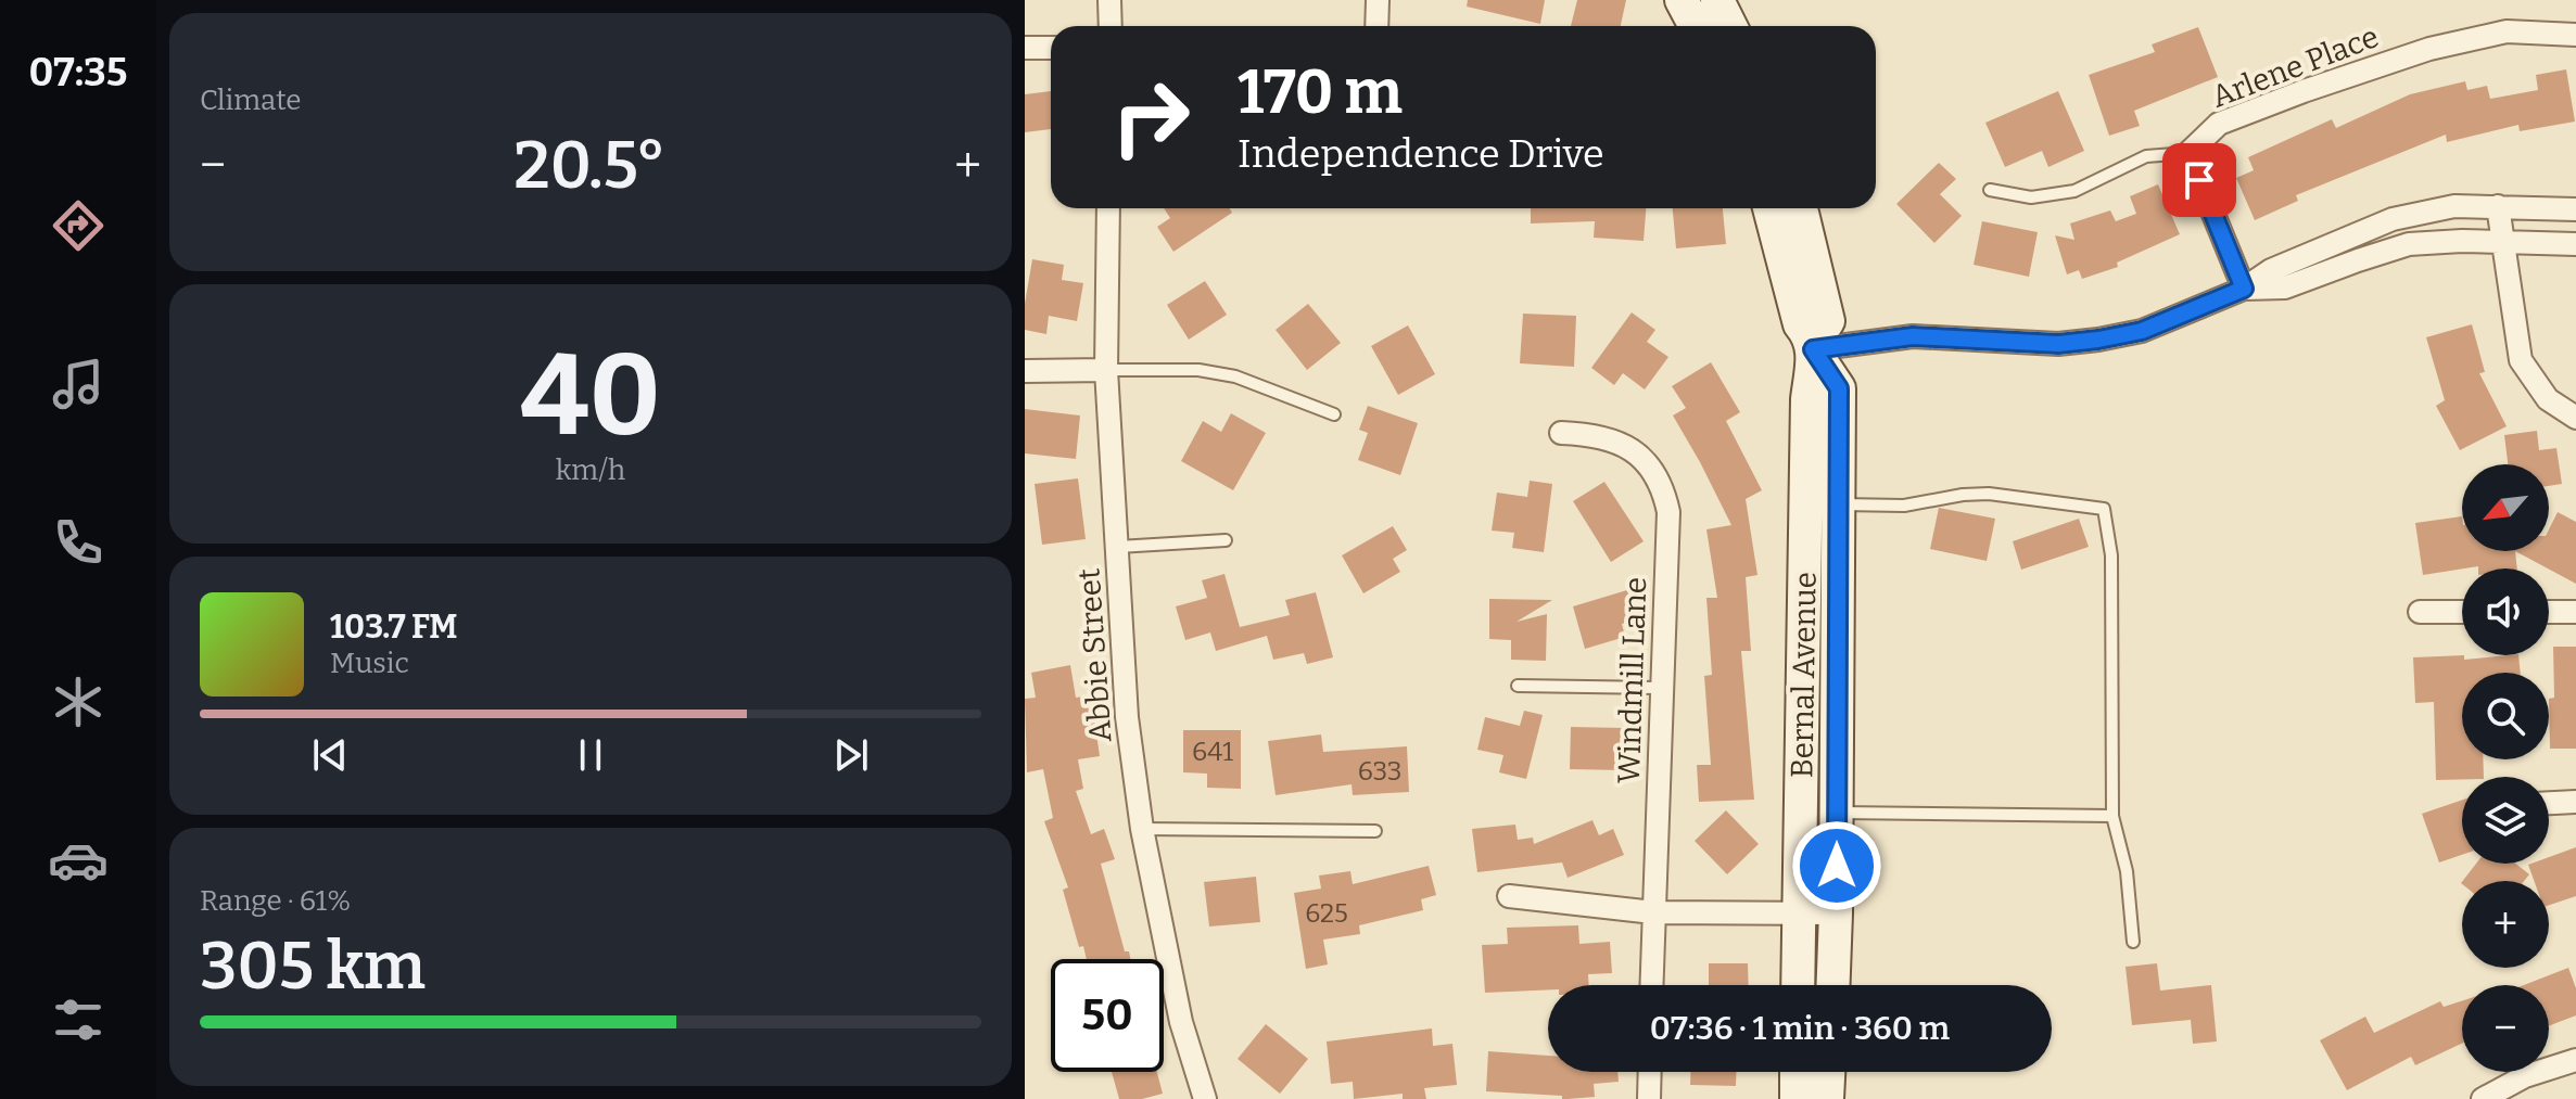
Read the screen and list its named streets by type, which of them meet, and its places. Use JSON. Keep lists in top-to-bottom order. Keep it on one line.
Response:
{"streets":{"main road":["Bernal Avenue"],"street":["Arlene Place","Abbie Street","Windmill Lane"]},"house_numbers":["641","633","625"],"north":"bottom left","page":{"tabs":"07:35","tile":["Climate",["40","km/h"],["Range · 61%","305 km"]],"turn":["170 m","Independence Drive"],"heat":["−","20.5°","+"],"map_buttons":["+","−"],"song":["103.7 FM","Music"],"limit":"50","trip":"07:36 · 1 min · 360 m"}}
